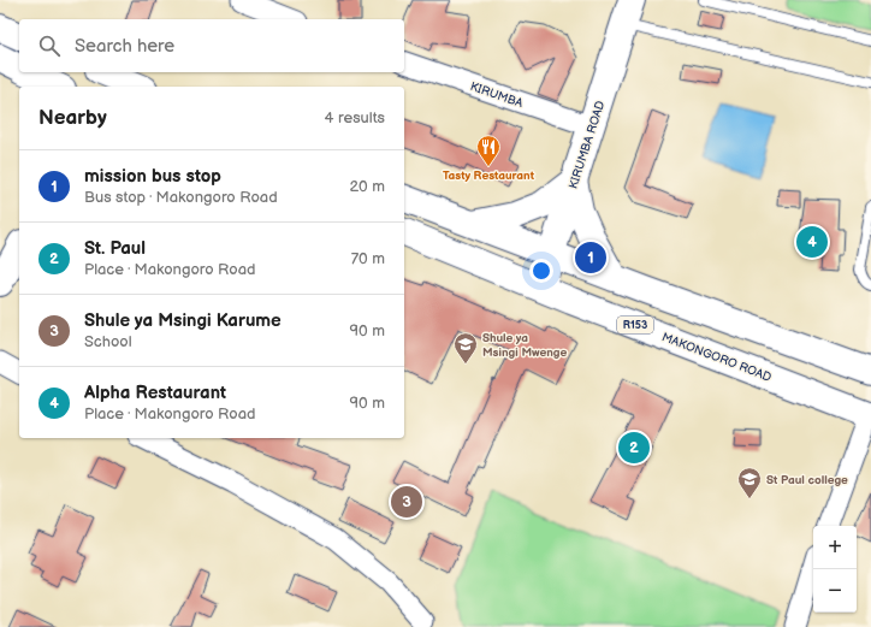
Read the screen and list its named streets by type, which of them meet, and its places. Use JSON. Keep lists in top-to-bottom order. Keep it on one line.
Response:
{"streets":{"main road":["KIRUMBA ROAD","R153","MAKONGORO ROAD"],"street":["KIRUMBA"]},"crossings":[["KIRUMBA","KIRUMBA ROAD"],["KIRUMBA ROAD","MAKONGORO ROAD"]],"places":{"restaurant":["Tasty Restaurant"],"school or university":["Shule ya Msingi Mwenge","St Paul college"]},"page":{"search":"Search here","heading":["Nearby","4 results"],"list":[{"mark":"1","name":"mission bus stop","note":"Bus stop · Makongoro Road","value":"20 m"},{"mark":"2","name":"St. Paul","note":"Place · Makongoro Road","value":"70 m"},{"mark":"3","name":"Shule ya Msingi Karume","note":"School","value":"90 m"},{"mark":"4","name":"Alpha Restaurant","note":"Place · Makongoro Road","value":"90 m"}],"pins":["4","1","2","3"],"map_buttons":["+","−"]}}
